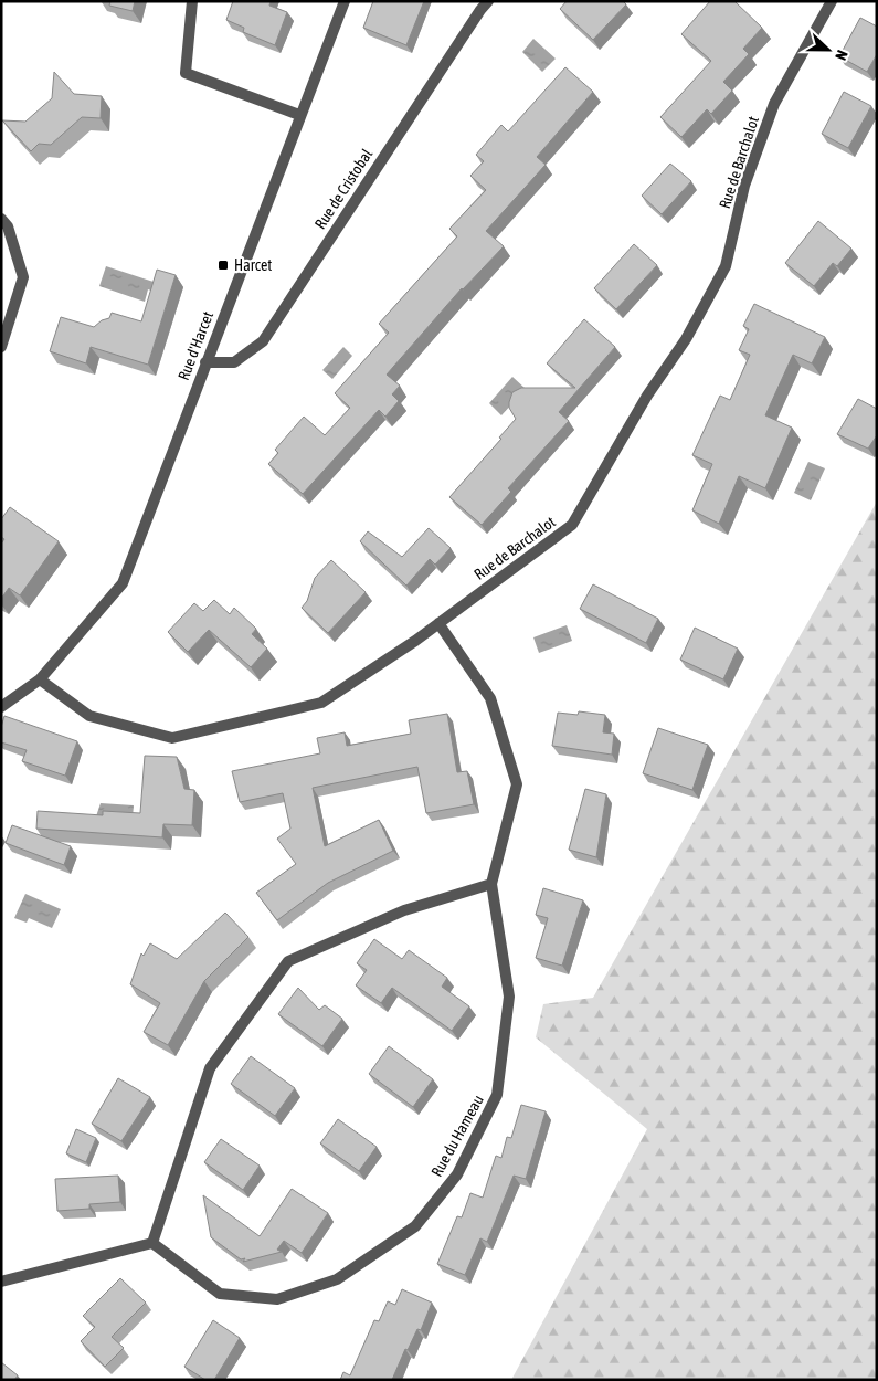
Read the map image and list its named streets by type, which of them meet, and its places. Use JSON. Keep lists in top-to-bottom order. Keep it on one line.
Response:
{"streets":{"street":["Rue de Barchalot","Rue de Cristobal","Rue d'Harcet","Rue du Hameau"]},"crossings":[["Rue de Barchalot","Rue d'Harcet"],["Rue de Barchalot","Rue du Hameau"],["Rue de Cristobal","Rue d'Harcet"]],"places":{"transit":["Harcet"]},"north":"right"}
